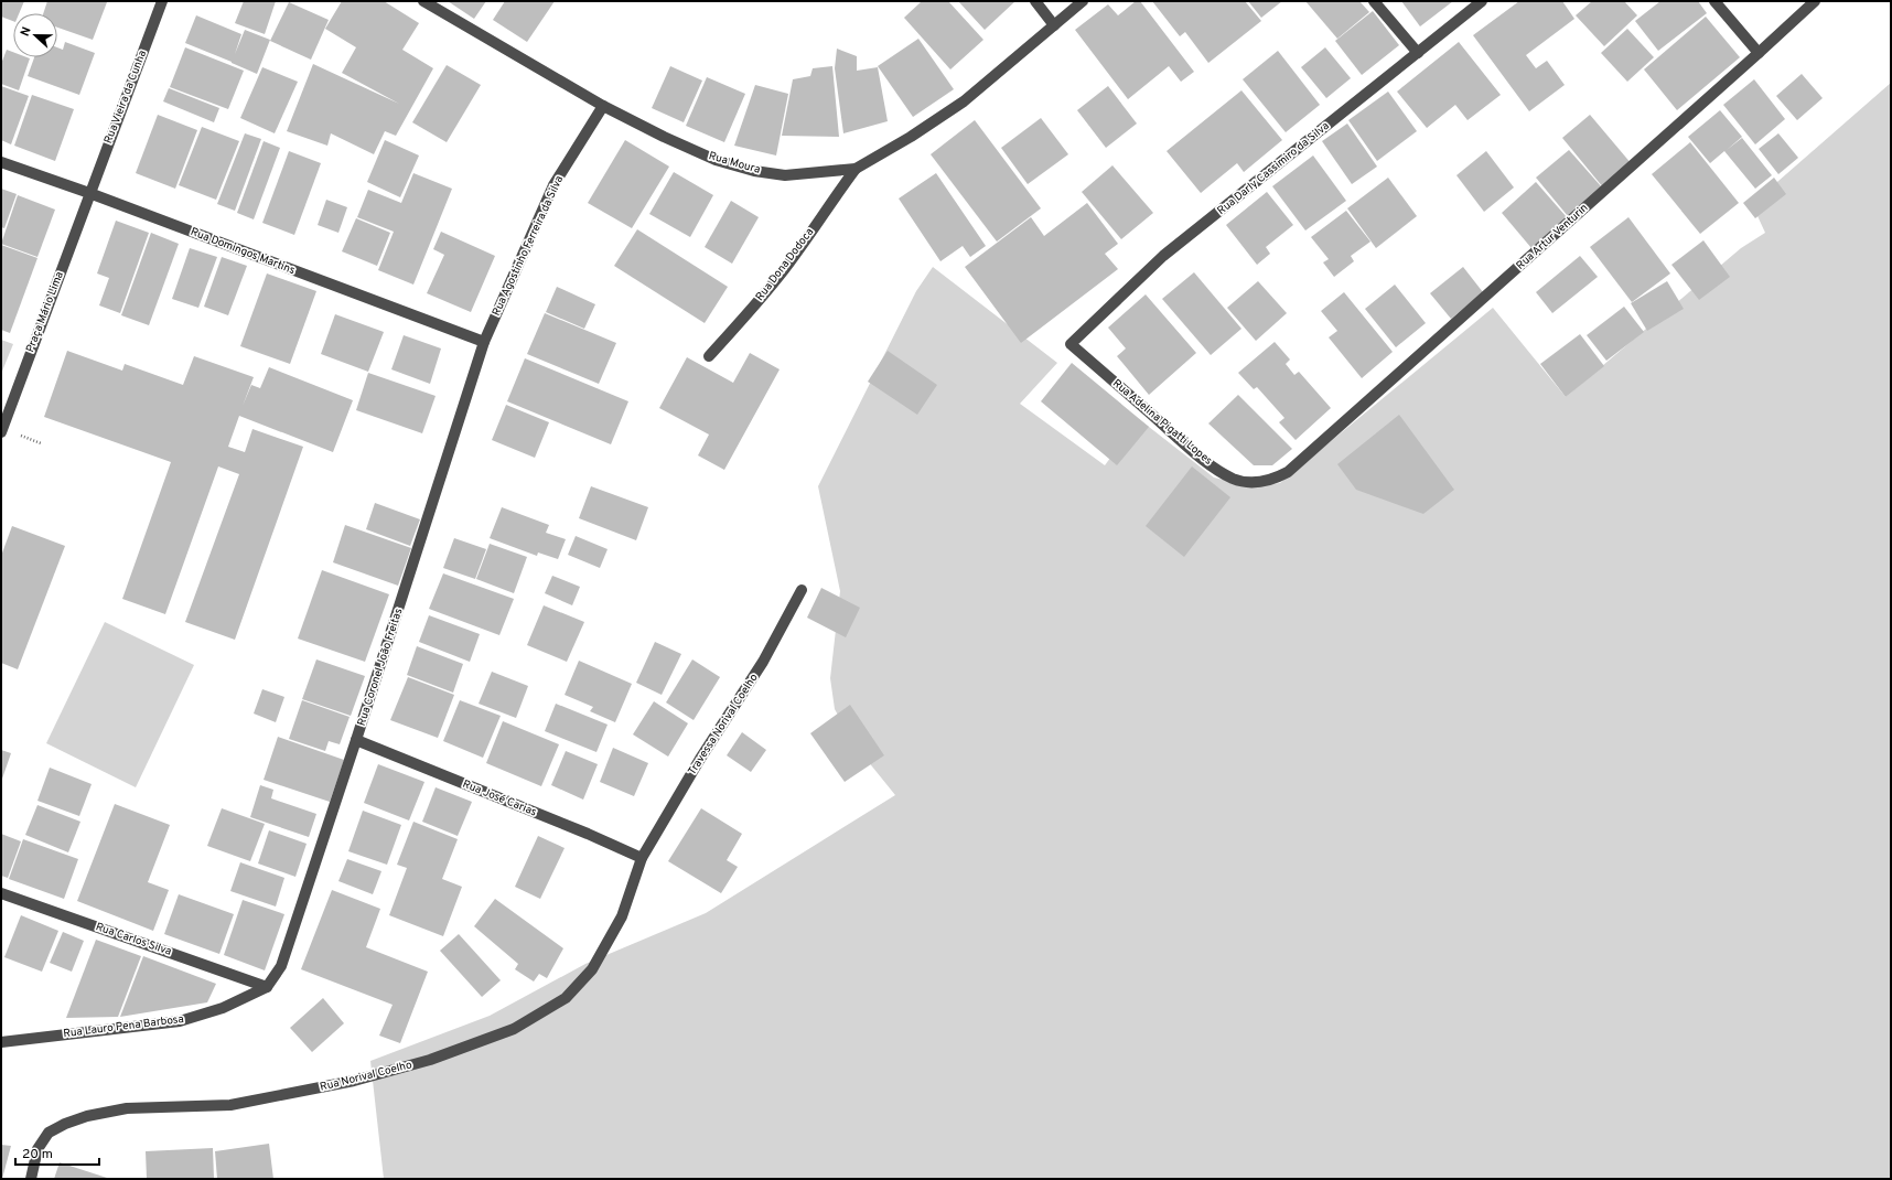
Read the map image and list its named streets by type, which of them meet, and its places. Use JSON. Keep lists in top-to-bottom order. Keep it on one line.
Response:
{"streets":{"street":["Rua Vieira da Cunha","Rua Moura","Rua Darly Cassimiro da Silva","Rua Artur Venturin","Rua Agostinho Ferreira da Silva","Rua Domingos Martins","Rua Dona Dodoca","Praça Mário Lima","Rua Adelina Pigatti Lopes","Rua Coronel João Freitas","Travessa Norival Coelho","Rua José Carias","Rua Carlos Silva","Rua Lauro Pena Barbosa","Rua Norival Coelho"]},"crossings":[["Rua Vieira da Cunha","Rua Domingos Martins"],["Rua Vieira da Cunha","Praça Mário Lima"],["Rua Moura","Rua Agostinho Ferreira da Silva"],["Rua Moura","Rua Dona Dodoca"],["Rua Darly Cassimiro da Silva","Rua Adelina Pigatti Lopes"],["Rua Artur Venturin","Rua Adelina Pigatti Lopes"],["Rua Agostinho Ferreira da Silva","Rua Domingos Martins"],["Rua Agostinho Ferreira da Silva","Rua Coronel João Freitas"],["Rua Domingos Martins","Praça Mário Lima"],["Rua Domingos Martins","Rua Coronel João Freitas"],["Rua Coronel João Freitas","Rua José Carias"],["Rua Coronel João Freitas","Rua Carlos Silva"],["Rua Coronel João Freitas","Rua Lauro Pena Barbosa"],["Travessa Norival Coelho","Rua José Carias"],["Travessa Norival Coelho","Rua Norival Coelho"],["Rua José Carias","Rua Norival Coelho"],["Rua Carlos Silva","Rua Lauro Pena Barbosa"]],"scale_bar":"20 m","north":"left"}
